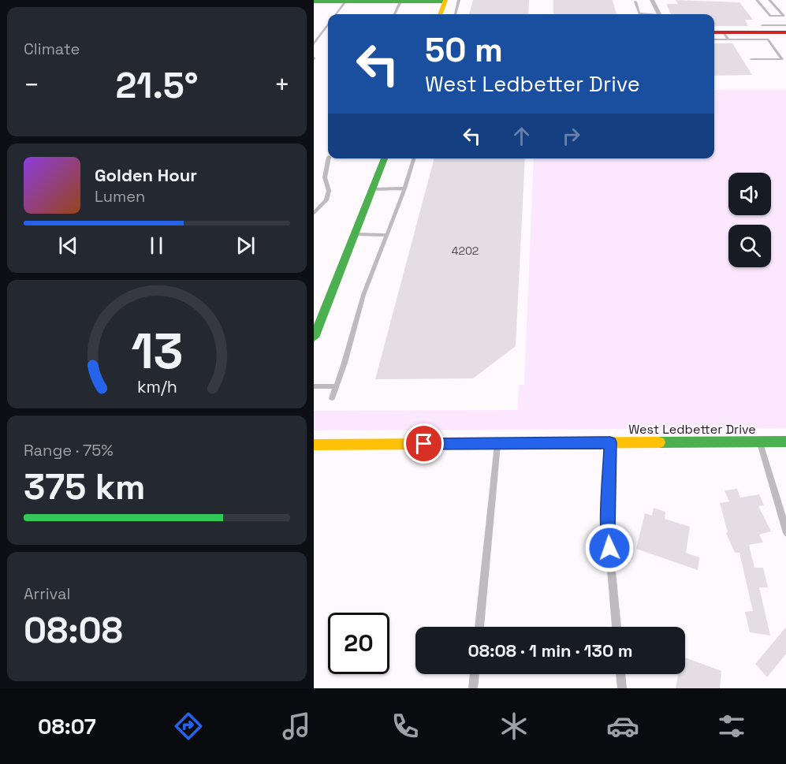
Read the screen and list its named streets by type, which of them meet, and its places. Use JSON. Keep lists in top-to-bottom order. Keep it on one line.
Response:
{"streets":{"street":["West Ledbetter Drive"]},"house_numbers":["4202"],"page":{"tile":["Climate",["Range · 75%","375 km"],["Arrival","08:08"]],"turn":["50 m","West Ledbetter Drive"],"heat":["−","21.5°","+"],"song":["Golden Hour","Lumen"],"limit":"20","trip":"08:08 · 1 min · 130 m","tabs":"08:07","gauge":["13","km/h"]}}
